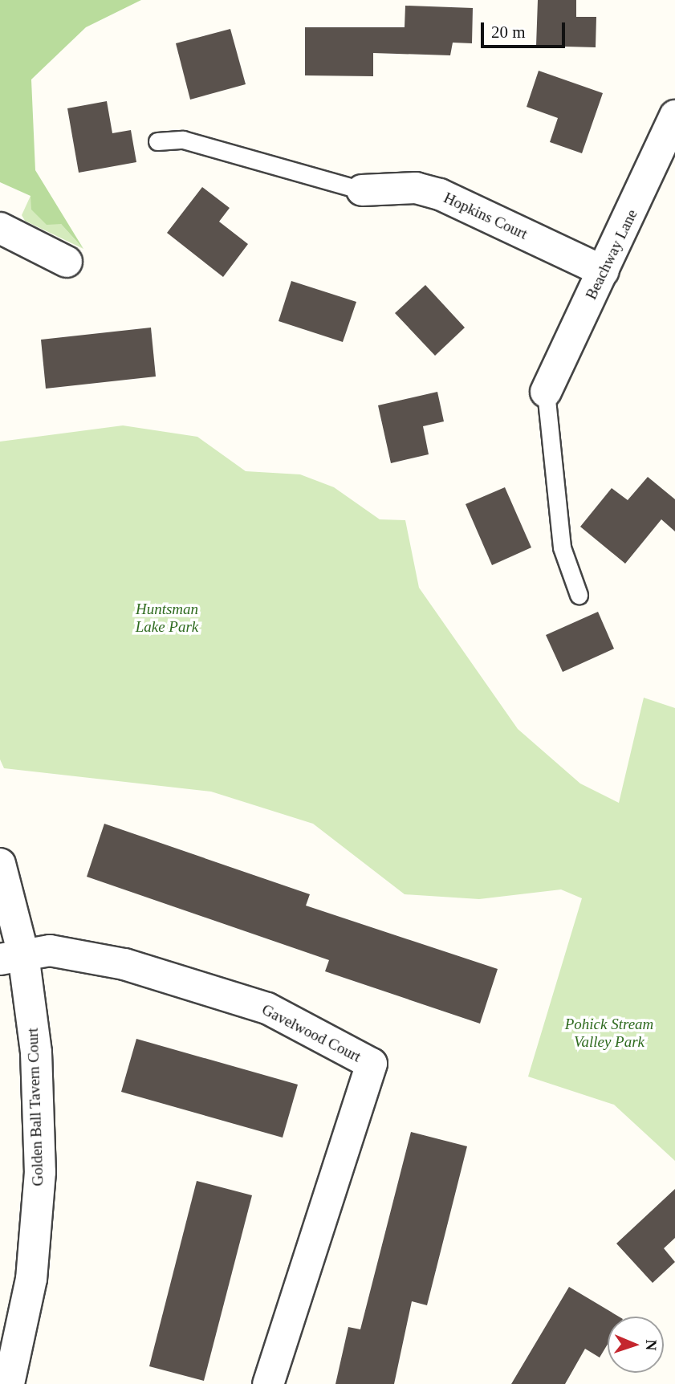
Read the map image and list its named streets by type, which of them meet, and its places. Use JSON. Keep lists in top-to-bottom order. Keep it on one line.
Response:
{"streets":{"street":["Hopkins Court","Beachway Lane","Gavelwood Court","Golden Ball Tavern Court"]},"crossings":[["Hopkins Court","Beachway Lane"],["Gavelwood Court","Golden Ball Tavern Court"]],"parks":["Huntsman Lake Park","Pohick Stream Valley Park"],"scale_bar":"20 m","north":"right"}
